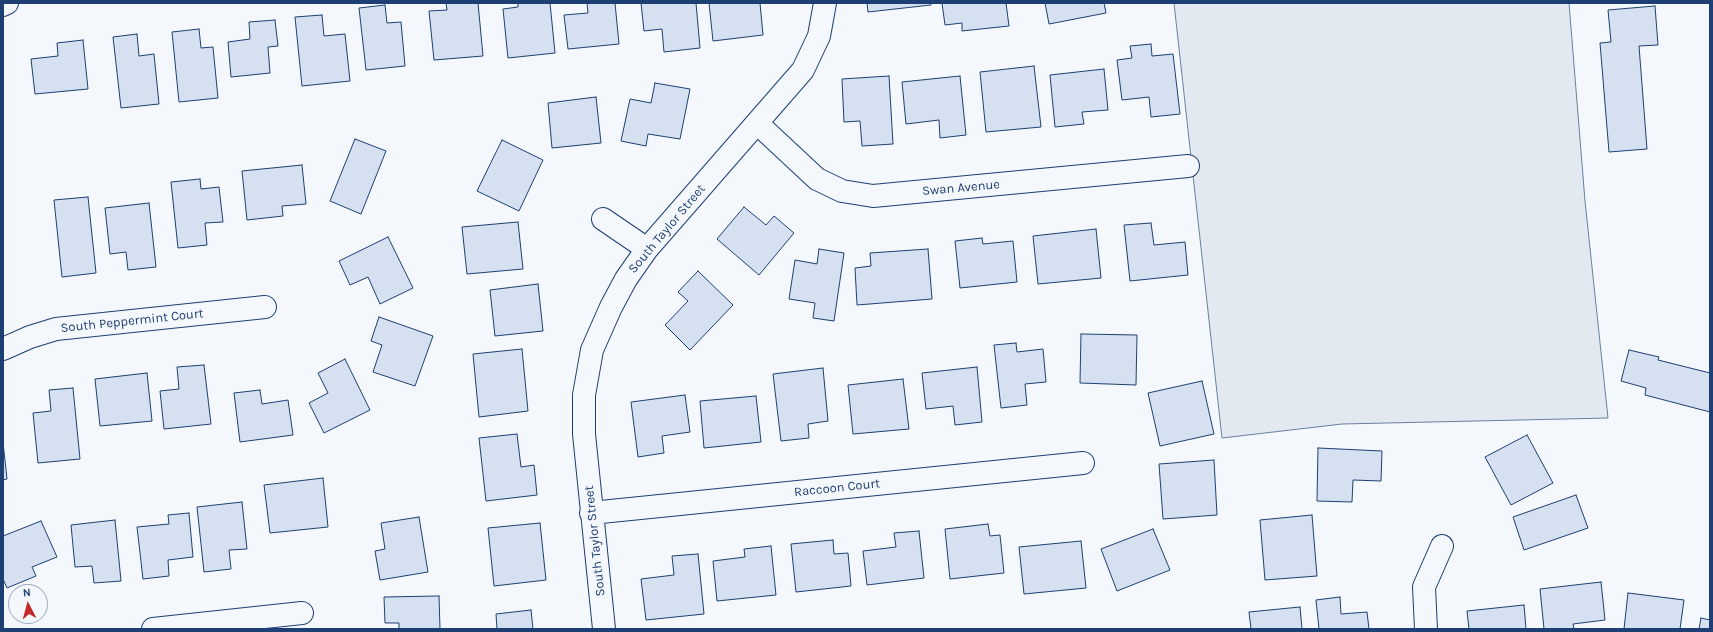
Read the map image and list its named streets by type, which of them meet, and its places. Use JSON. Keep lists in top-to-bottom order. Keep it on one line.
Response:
{"streets":{"street":["Swan Avenue","South Taylor Street","South Peppermint Court","Raccoon Court"]},"crossings":[["Swan Avenue","South Taylor Street"],["South Taylor Street","Raccoon Court"]],"north":"top"}
